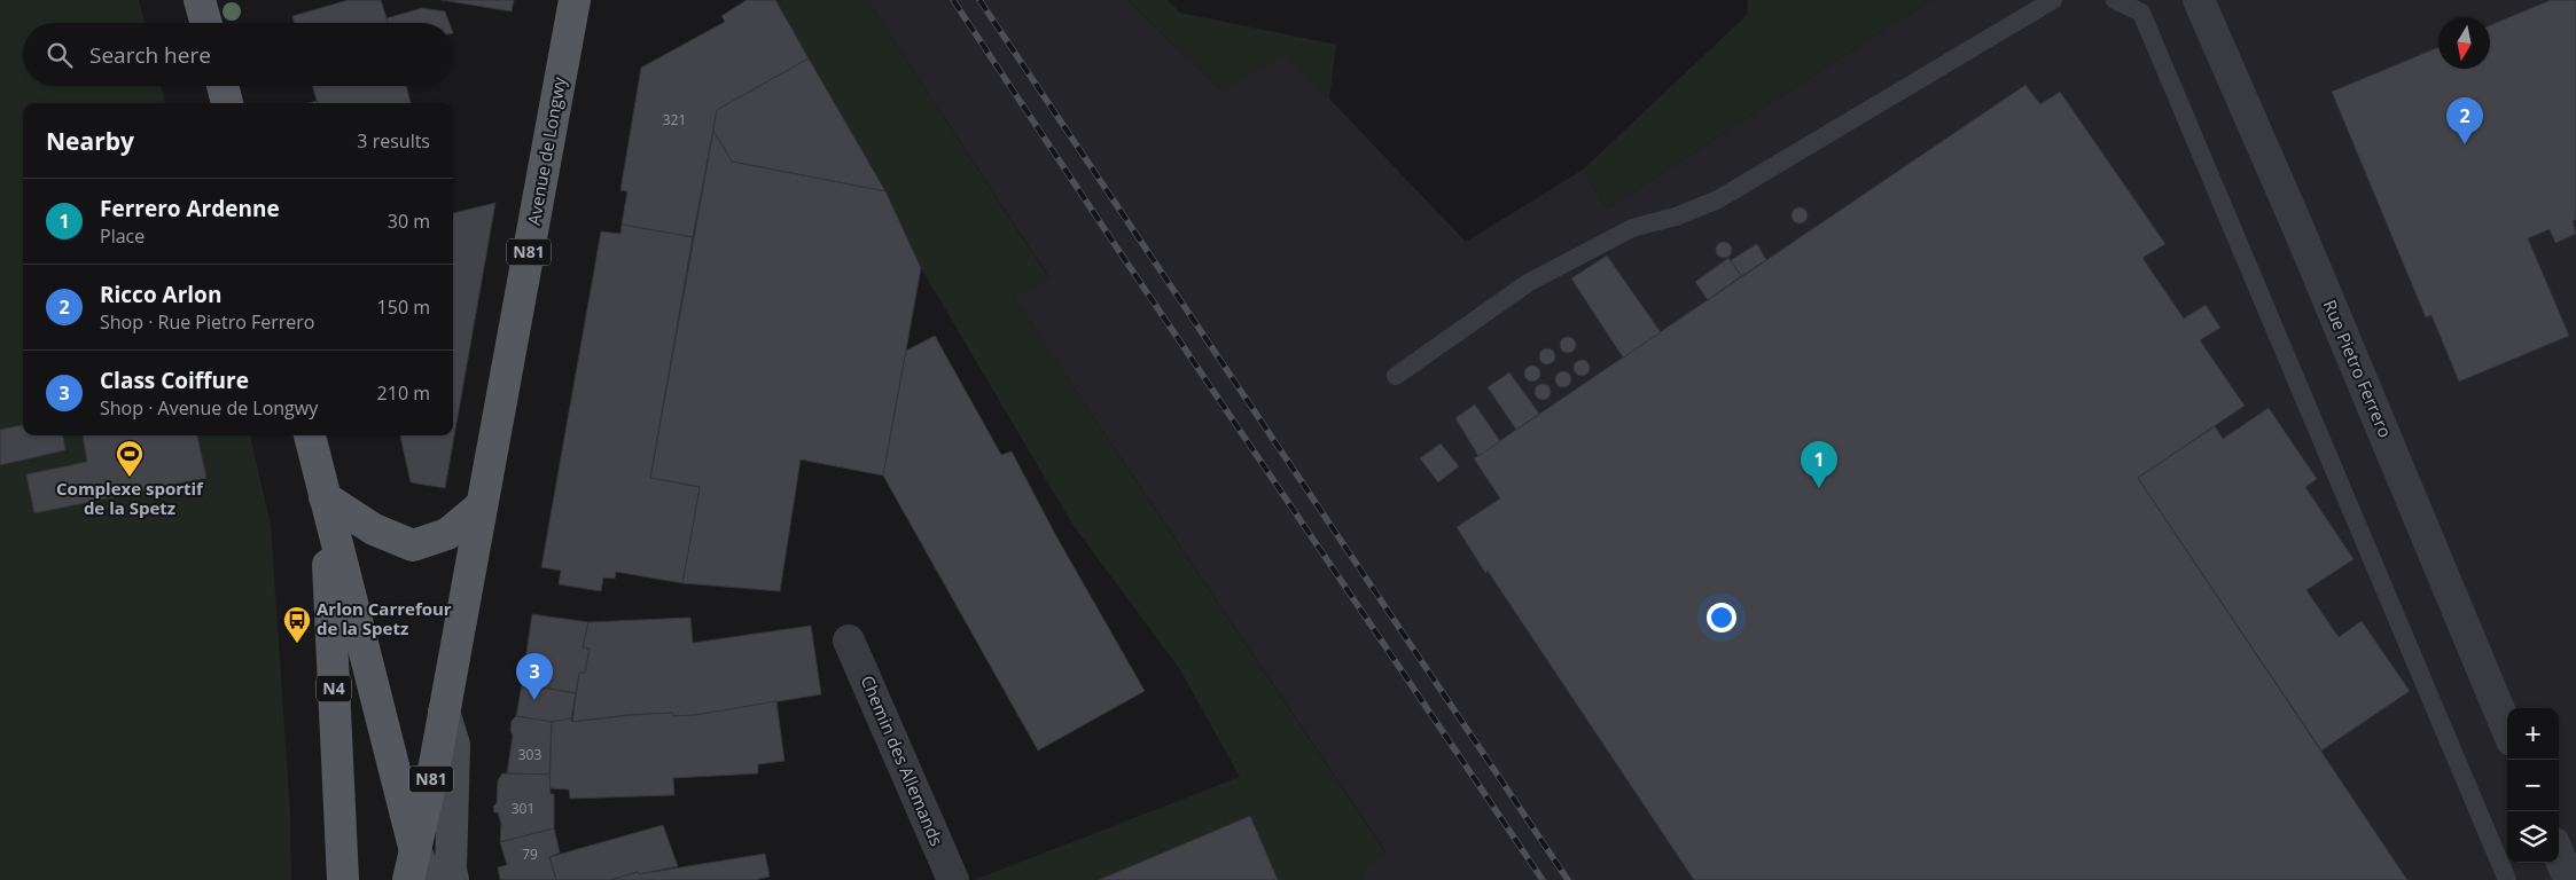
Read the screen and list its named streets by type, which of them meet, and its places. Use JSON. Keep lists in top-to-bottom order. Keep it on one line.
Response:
{"streets":{"main road":["Avenue de Longwy","N81","N4"],"street":["Rue Pietro Ferrero","Chemin des Allemands"]},"crossings":[["Avenue de Longwy","N4"]],"places":{"sports":["Complexe sportif de la Spetz"],"bus stop":["Arlon Carrefour de la Spetz"]},"house_numbers":["321","303","301","79"],"north":"bottom","page":{"search":"Search here","pins":["2","1","3"],"heading":["Nearby","3 results"],"list":[{"mark":"1","name":"Ferrero Ardenne","note":"Place","value":"30 m"},{"mark":"2","name":"Ricco Arlon","note":"Shop · Rue Pietro Ferrero","value":"150 m"},{"mark":"3","name":"Class Coiffure","note":"Shop · Avenue de Longwy","value":"210 m"}],"map_buttons":["+","−"]}}
